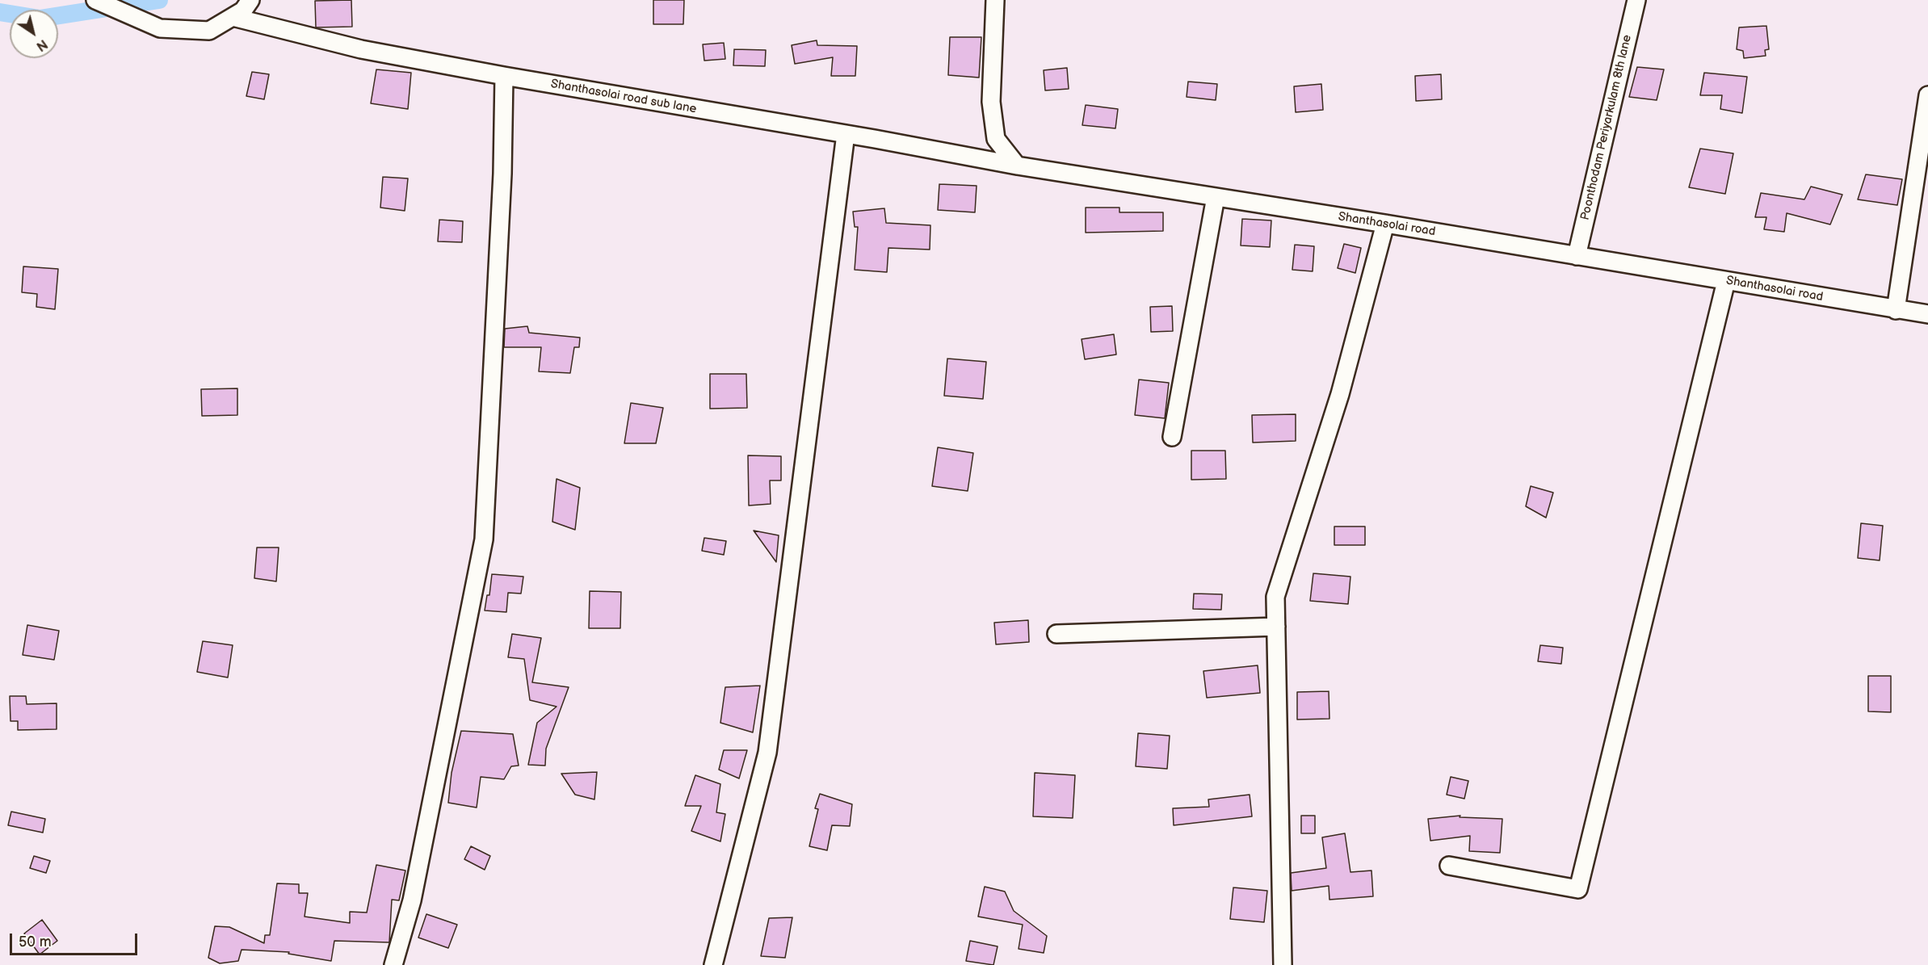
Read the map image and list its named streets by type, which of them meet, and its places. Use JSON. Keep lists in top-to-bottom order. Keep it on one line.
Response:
{"streets":{"street":["Shanthasolai road sub lane","Poonthodam Periyarkulam 8th lane","Shanthasolai road"]},"crossings":[["Shanthasolai road sub lane","Shanthasolai road"],["Poonthodam Periyarkulam 8th lane","Shanthasolai road"]],"scale_bar":"50 m","north":"bottom right"}
